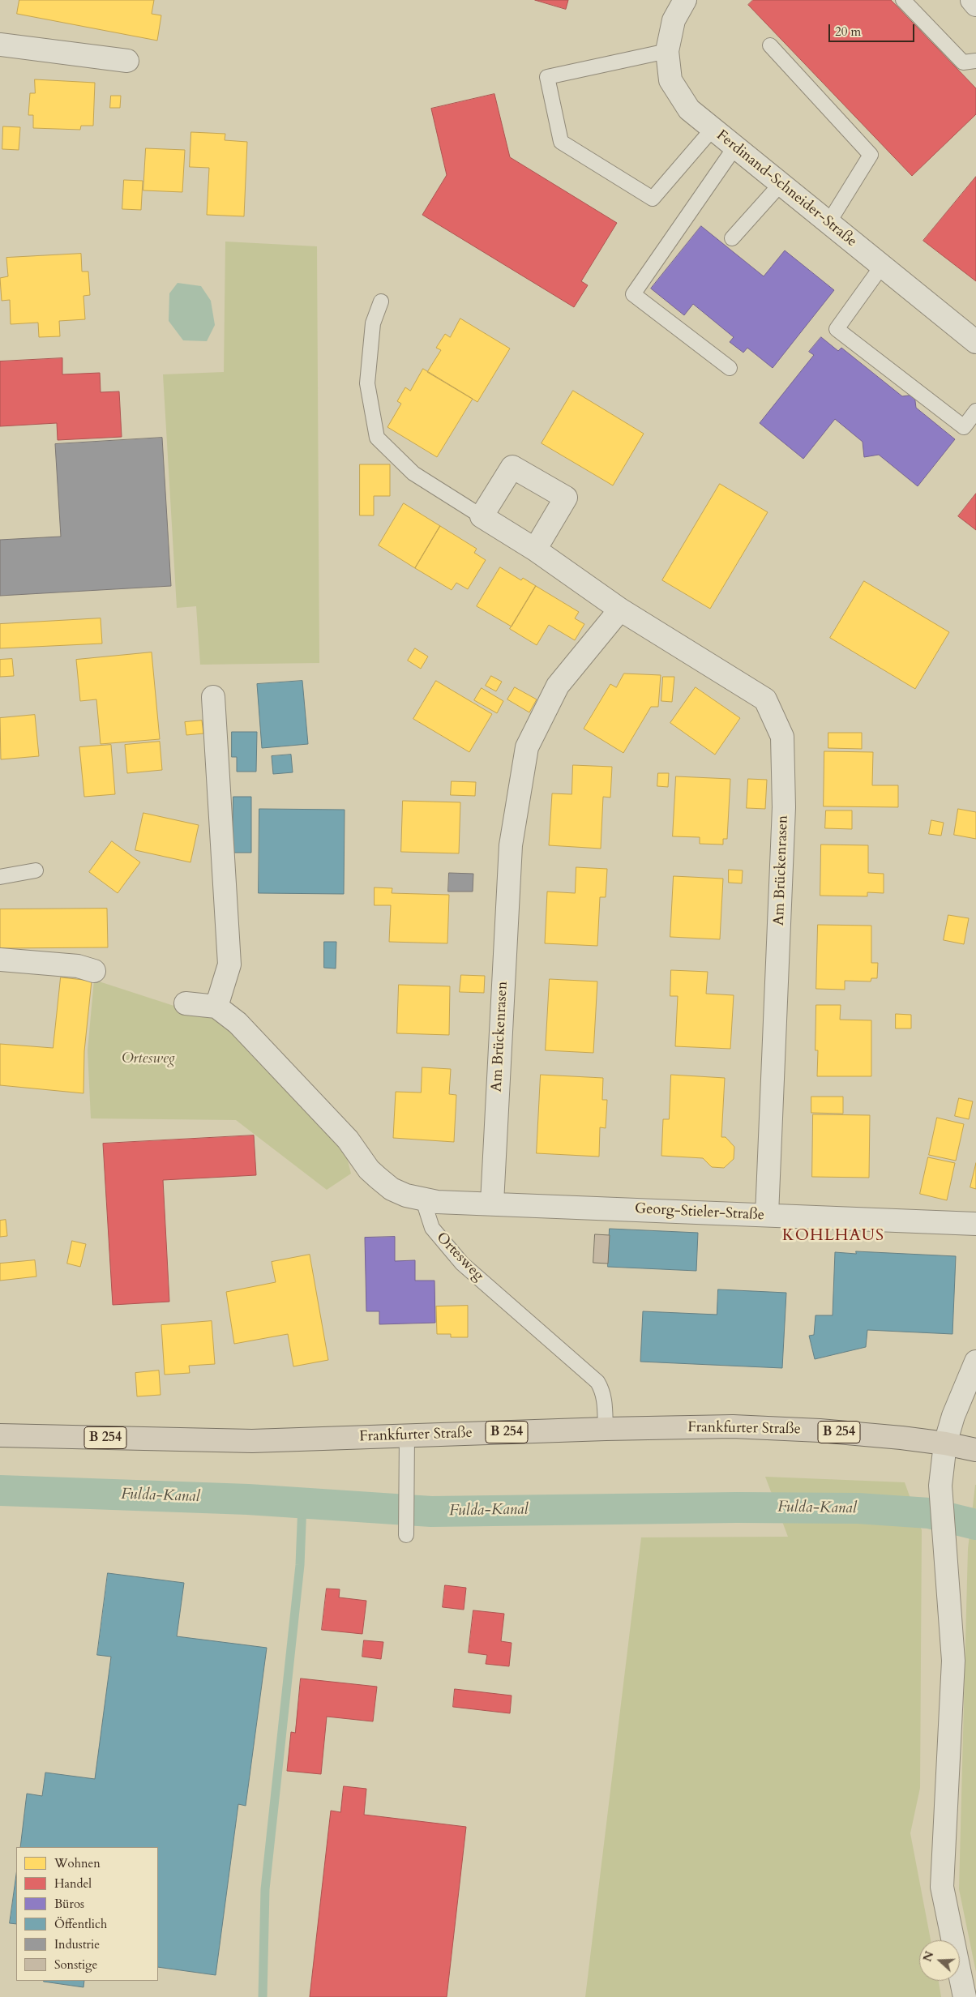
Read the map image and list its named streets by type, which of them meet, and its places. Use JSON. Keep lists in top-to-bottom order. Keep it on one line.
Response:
{"streets":{"main road":["Frankfurter Straße","B 254"],"street":["Ferdinand-Schneider-Straße","Am Brückenrasen","Georg-Stieler-Straße"],"lane":["Ortesweg"]},"crossings":[["Am Brückenrasen","Georg-Stieler-Straße"],["Georg-Stieler-Straße","Ortesweg"],["Ortesweg","Frankfurter Straße"]],"districts":["KOHLHAUS"],"water":["Fulda-Kanal"],"parks":["Ortesweg"],"legend":["Wohnen","Handel","Büros","Öffentlich","Industrie","Sonstige"],"scale_bar":"20 m","north":"left"}
